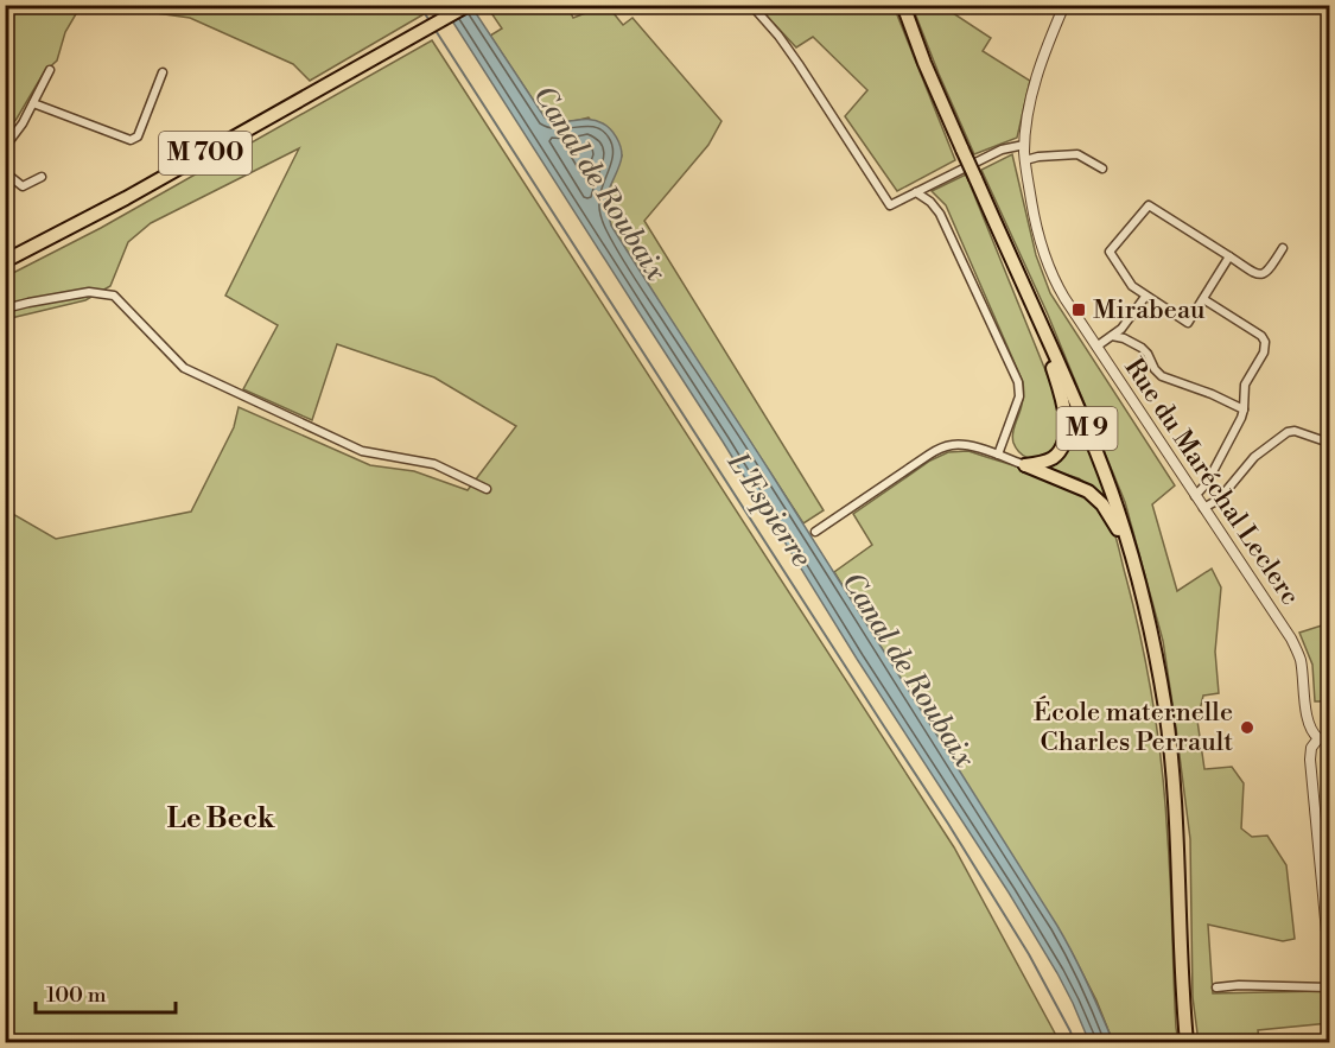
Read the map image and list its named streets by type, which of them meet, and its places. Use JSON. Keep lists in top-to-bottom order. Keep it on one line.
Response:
{"streets":{"highway":["M 700","M 9"],"street":["Rue du Maréchal Leclerc"]},"districts":["Le Beck"],"water":["Canal de Roubaix","L'Espierre"],"places":{"transit":["Mirabeau"],"other":["École maternelle Charles Perrault"]},"scale_bar":"100 m"}
